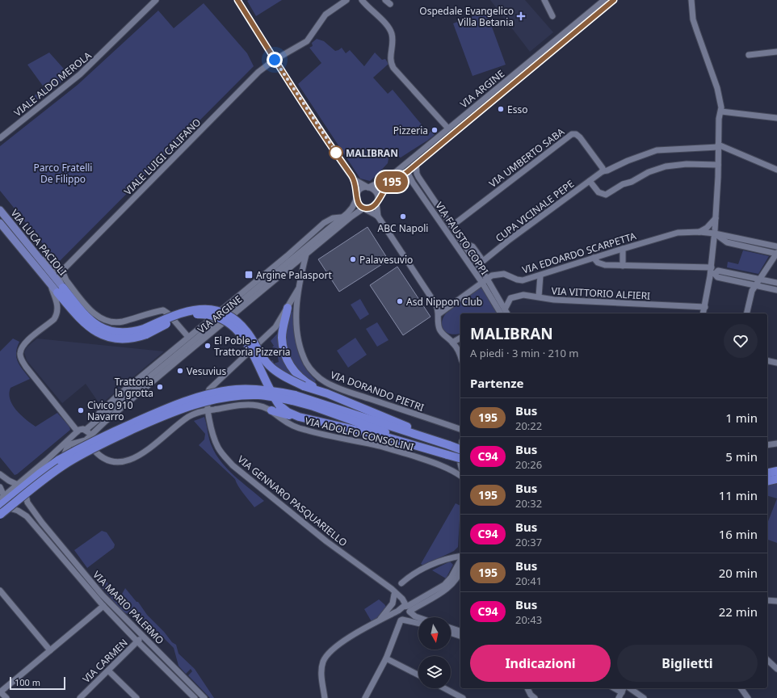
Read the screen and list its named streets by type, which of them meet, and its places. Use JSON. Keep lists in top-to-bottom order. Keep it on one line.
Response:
{"streets":{"main road":["VIA LUCA PACIOLI"],"street":["VIALE ALDO MEROLA","VIA ARGINE","VIALE LUIGI CALIFANO","VIA UMBERTO SABA","CUPA VICINALE PEPE","VIA FAUSTO COPPI","VIA EDOARDO SCARPETTA","VIA VITTORIO ALFIERI","VIA DORANDO PIETRI","VIA ADOLFO CONSOLINI","VIA GENNARO PASQUARIELLO","VIA MARIO PALERMO","VIA CARMEN"]},"crossings":[["VIA ARGINE","VIA FAUSTO COPPI"],["VIA ARGINE","VIA DORANDO PIETRI"],["VIA ARGINE","VIA ADOLFO CONSOLINI"],["VIA ARGINE","VIA MARIO PALERMO"],["VIALE LUIGI CALIFANO","VIA LUCA PACIOLI"],["VIA UMBERTO SABA","CUPA VICINALE PEPE"],["VIA UMBERTO SABA","VIA FAUSTO COPPI"],["CUPA VICINALE PEPE","VIA FAUSTO COPPI"],["VIA FAUSTO COPPI","VIA EDOARDO SCARPETTA"],["VIA FAUSTO COPPI","VIA VITTORIO ALFIERI"],["VIA DORANDO PIETRI","VIA GENNARO PASQUARIELLO"],["VIA ADOLFO CONSOLINI","VIA GENNARO PASQUARIELLO"],["VIA MARIO PALERMO","VIA CARMEN"]],"parks":["Parco Fratelli De Filippo"],"places":{"health":["Ospedale Evangelico Villa Betania"],"other":["Esso","Pizzeria","MALIBRAN","ABC Napoli","Palavesuvio","Asd Nippon Club","El Poble - Trattoria Pizzeria","Vesuvius","Trattoria la grotta","Civico 910 Navarro"],"transit":["Argine Palasport"]},"lines":["bus line 195"],"scale_bar":"100 m","north":"bottom","page":{"on_map":"195","heading":[["MALIBRAN","A piedi · 3 min · 210 m"],"Partenze"],"list":[{"mark":"195","name":"Bus","note":"20:22","value":"1 min"},{"mark":"C94","name":"Bus","note":"20:26","value":"5 min"},{"mark":"195","name":"Bus","note":"20:32","value":"11 min"},{"mark":"C94","name":"Bus","note":"20:37","value":"16 min"},{"mark":"195","name":"Bus","note":"20:41","value":"20 min"},{"mark":"C94","name":"Bus","note":"20:43","value":"22 min"}],"buttons":["Indicazioni","Biglietti"],"scale":"100 m"}}
